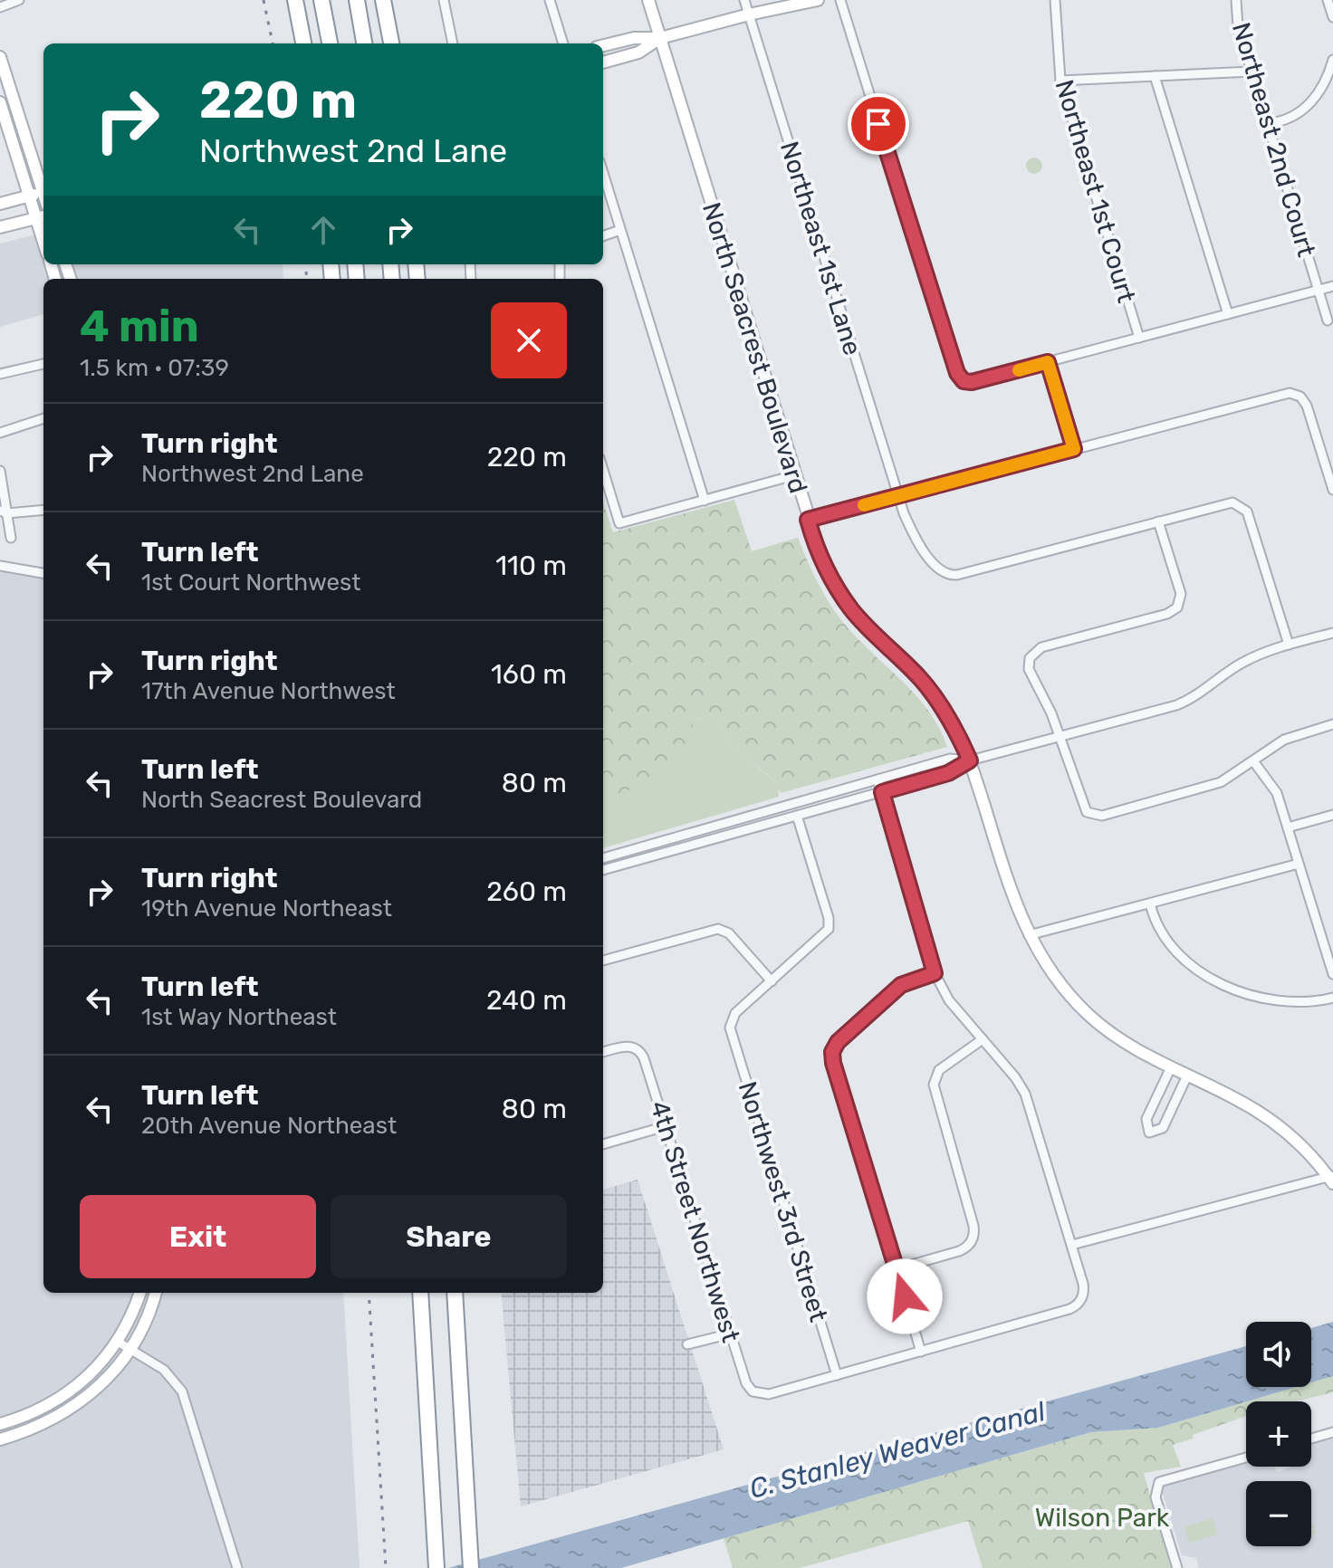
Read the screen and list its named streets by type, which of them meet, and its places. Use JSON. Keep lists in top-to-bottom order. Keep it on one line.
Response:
{"streets":{"street":["Northeast 2nd Court","Northeast 1st Court","Northeast 1st Lane","North Seacrest Boulevard","Northwest 3rd Street","4th Street Northwest"]},"crossings":[["Northwest 3rd Street","4th Street Northwest"]],"water":["C. Stanley Weaver Canal"],"parks":["Wilson Park"],"page":{"turn":["220 m","Northwest 2nd Lane"],"heading":["4 min","1.5 km · 07:39"],"list":[{"name":"Turn right","note":"Northwest 2nd Lane","value":"220 m"},{"name":"Turn left","note":"1st Court Northwest","value":"110 m"},{"name":"Turn right","note":"17th Avenue Northwest","value":"160 m"},{"name":"Turn left","note":"North Seacrest Boulevard","value":"80 m"},{"name":"Turn right","note":"19th Avenue Northeast","value":"260 m"},{"name":"Turn left","note":"1st Way Northeast","value":"240 m"},{"name":"Turn left","note":"20th Avenue Northeast","value":"80 m"}],"buttons":["Exit","Share"],"map_buttons":["+","−"]}}
